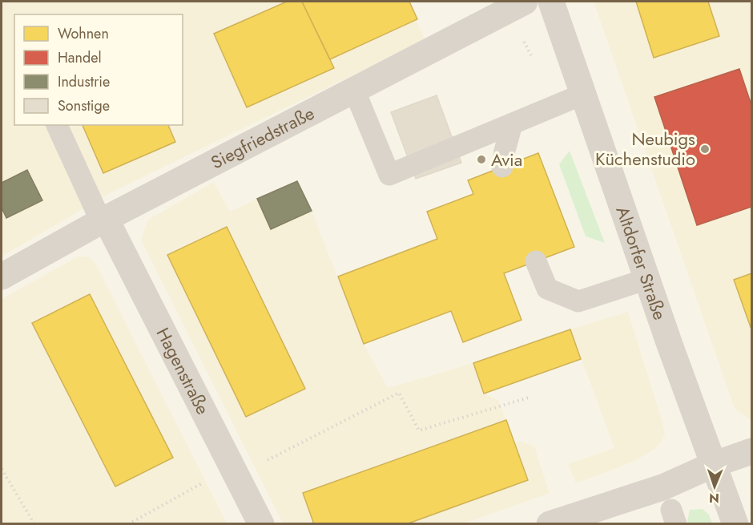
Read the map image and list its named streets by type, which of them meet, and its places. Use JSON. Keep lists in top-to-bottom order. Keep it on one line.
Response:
{"streets":{"street":["Siegfriedstraße","Altdorfer Straße","Hagenstraße"]},"crossings":[["Siegfriedstraße","Hagenstraße"]],"places":["Neubigs Küchenstudio","Avia"],"legend":["Wohnen","Handel","Industrie","Sonstige"],"north":"bottom"}
